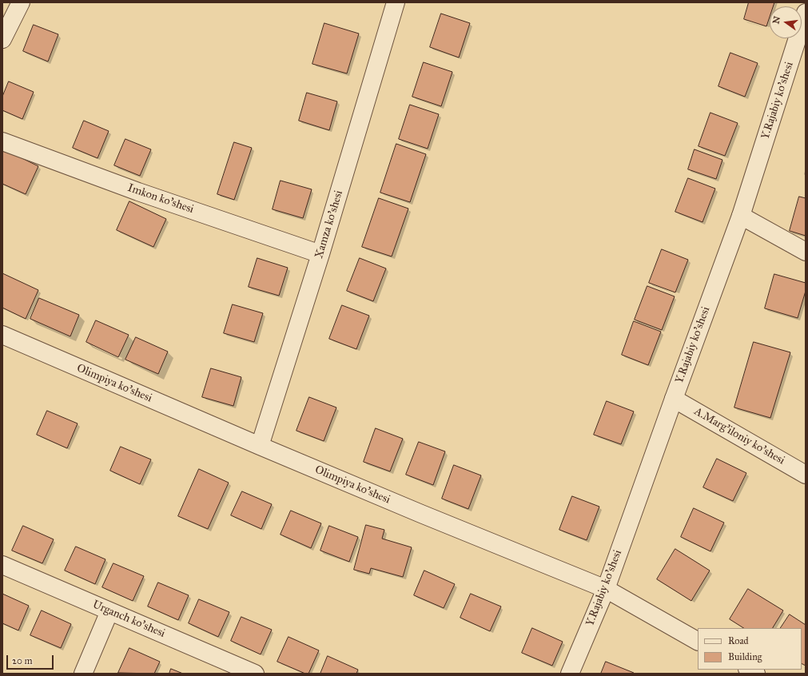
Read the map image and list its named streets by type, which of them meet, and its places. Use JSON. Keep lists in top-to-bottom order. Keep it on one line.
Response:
{"streets":{"street":["Y.Rajabiy ko'shesi","Imkon ko'shesi","Xamza ko'shesi","Olimpiya ko'shesi","A.Marg'iloniy ko'shesi","Urganch ko'shesi"]},"crossings":[["Y.Rajabiy ko'shesi","Olimpiya ko'shesi"],["Y.Rajabiy ko'shesi","A.Marg'iloniy ko'shesi"],["Imkon ko'shesi","Xamza ko'shesi"],["Xamza ko'shesi","Olimpiya ko'shesi"]],"legend":["Road","Building"],"scale_bar":"20 m","north":"left"}
